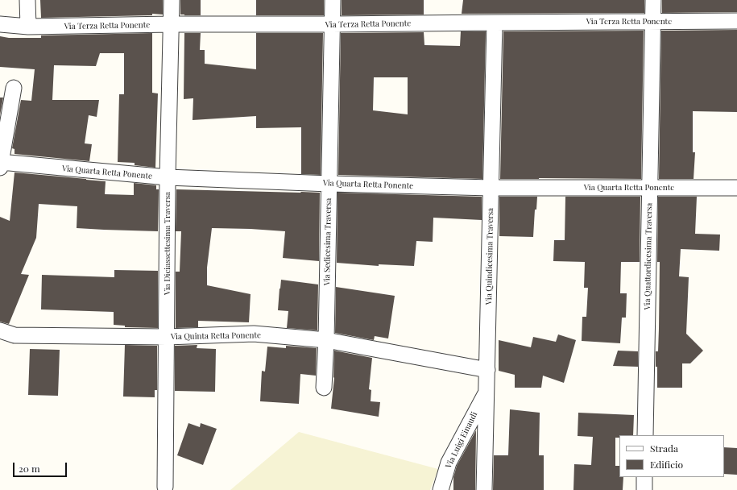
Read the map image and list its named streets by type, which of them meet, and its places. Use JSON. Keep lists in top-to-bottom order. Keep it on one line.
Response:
{"streets":{"street":["Via Terza Retta Ponente","Via Quarta Retta Ponente","Via Sedicesima Traversa","Via Diciassettesima Traversa","Via Quindicesima Traversa","Via Quattordicesima Traversa","Via Quinta Retta Ponente","Via Luigi Einaudi"]},"crossings":[["Via Terza Retta Ponente","Via Sedicesima Traversa"],["Via Terza Retta Ponente","Via Diciassettesima Traversa"],["Via Terza Retta Ponente","Via Quindicesima Traversa"],["Via Terza Retta Ponente","Via Quattordicesima Traversa"],["Via Quarta Retta Ponente","Via Sedicesima Traversa"],["Via Quarta Retta Ponente","Via Diciassettesima Traversa"],["Via Quarta Retta Ponente","Via Quindicesima Traversa"],["Via Quarta Retta Ponente","Via Quattordicesima Traversa"],["Via Sedicesima Traversa","Via Quinta Retta Ponente"],["Via Diciassettesima Traversa","Via Quinta Retta Ponente"],["Via Quindicesima Traversa","Via Quinta Retta Ponente"],["Via Quindicesima Traversa","Via Luigi Einaudi"]],"legend":["Strada","Edificio"],"scale_bar":"20 m"}
